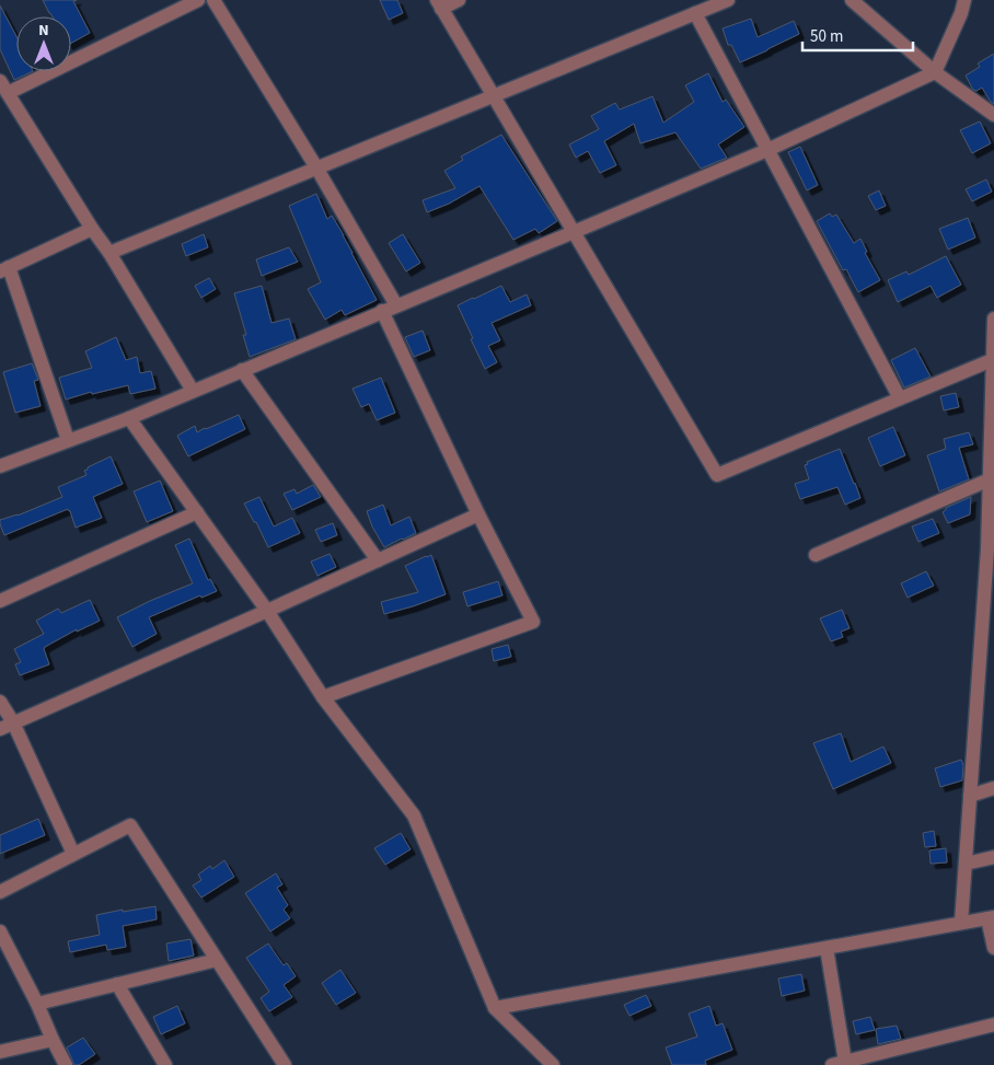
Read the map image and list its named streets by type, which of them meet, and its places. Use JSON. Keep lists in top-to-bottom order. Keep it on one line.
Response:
{"scale_bar":"50 m","north":"top"}
